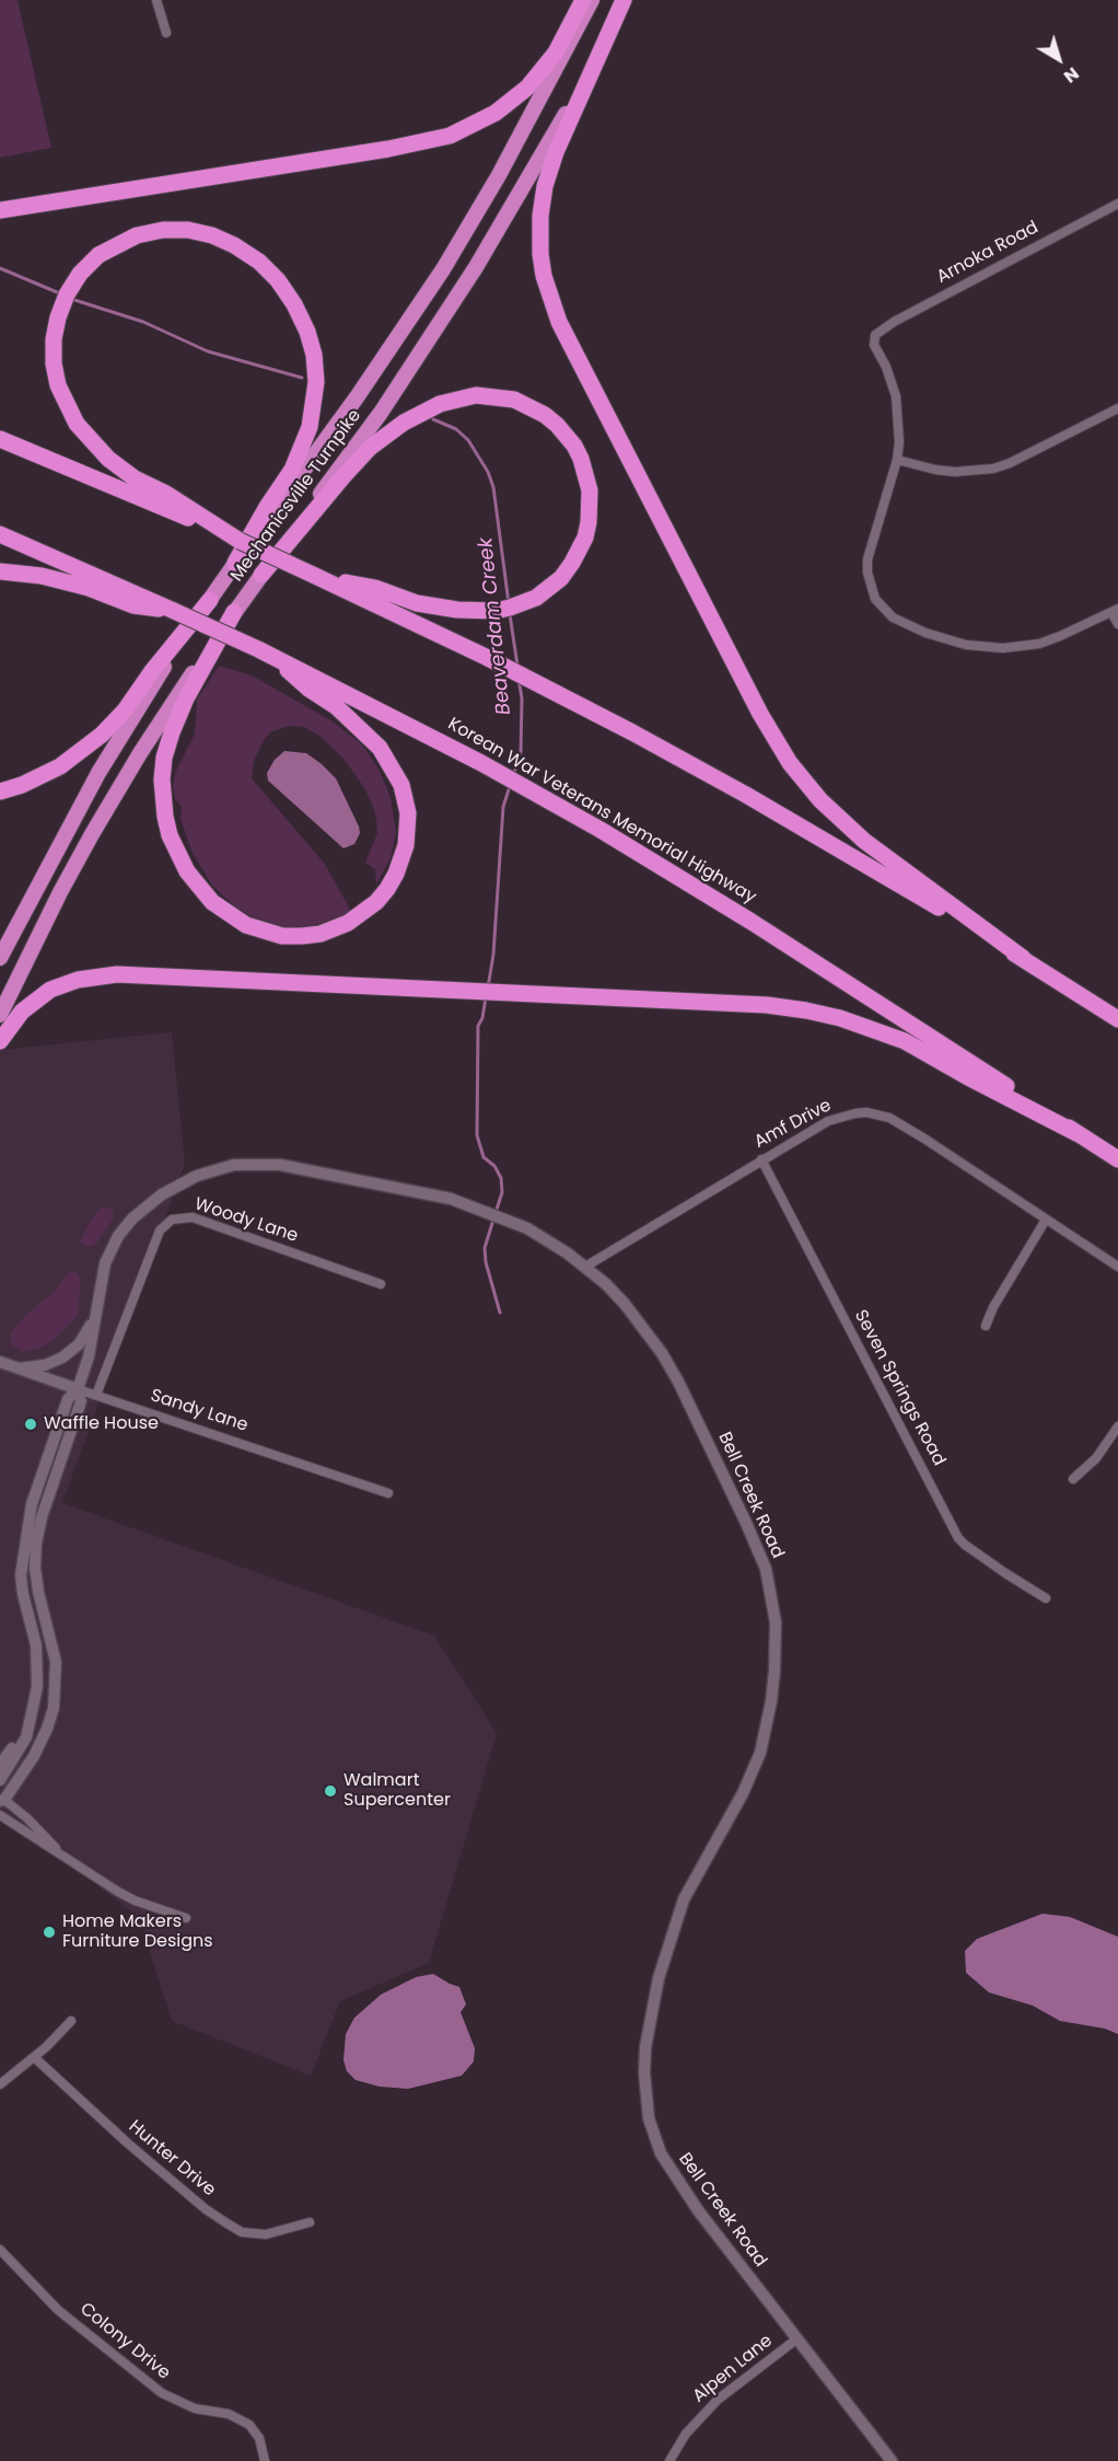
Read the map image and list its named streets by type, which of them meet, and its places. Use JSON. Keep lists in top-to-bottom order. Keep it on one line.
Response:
{"streets":{"highway":["Mechanicsville Turnpike","Korean War Veterans Memorial Highway"],"street":["Arnoka Road","Amf Drive","Woody Lane","Seven Springs Road","Sandy Lane","Bell Creek Road","Hunter Drive","Colony Drive","Alpen Lane"]},"crossings":[["Amf Drive","Seven Springs Road"],["Amf Drive","Bell Creek Road"],["Woody Lane","Sandy Lane"],["Sandy Lane","Bell Creek Road"],["Bell Creek Road","Alpen Lane"]],"water":["Beaverdam Creek"],"places":["Waffle House","Walmart Supercenter","Home Makers Furniture Designs"],"north":"bottom right"}
